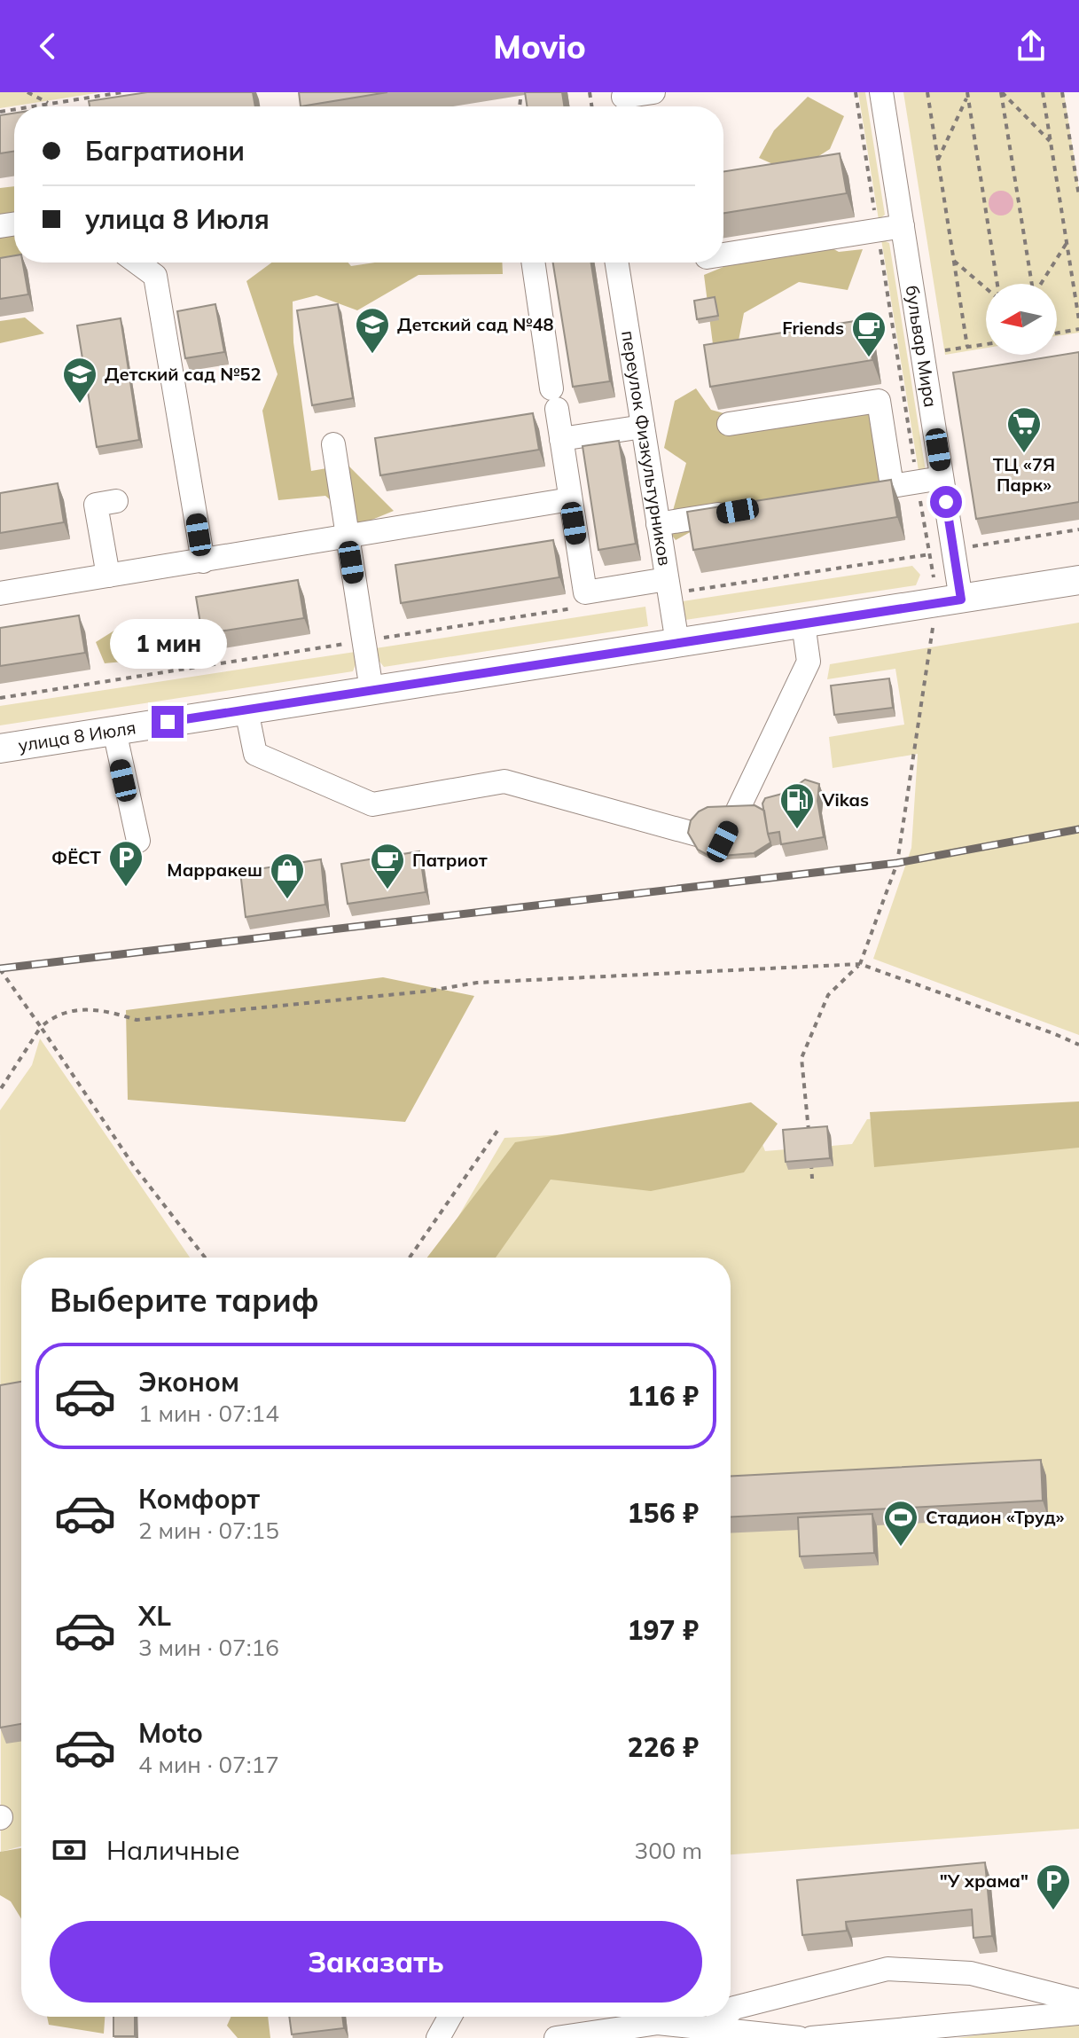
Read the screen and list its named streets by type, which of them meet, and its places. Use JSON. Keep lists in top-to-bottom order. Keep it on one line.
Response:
{"streets":{"main road":["улица 8 Июля"],"street":["бульвар Мира","переулок Физкультурников"]},"crossings":[["бульвар Мира","улица 8 Июля"],["переулок Физкультурников","улица 8 Июля"]],"places":{"school or university":["Детский сад №48","Детский сад №52"],"cafe":["Friends","Патриот"],"supermarket":["ТЦ «7Я Парк»"],"fuel station":["Vikas"],"parking":["ФЁСТ","\"У храма\""],"shop":["Марракеш"],"sports":["Стадион «Труд»"]},"north":"left","page":{"header":"Movio","banner":["Багратиони","улица 8 Июля"],"bubble":"1 мин","heading":"Выберите тариф","list":[{"name":"Эконом","note":"1 мин · 07:14","value":"116 ₽"},{"name":"Комфорт","note":"2 мин · 07:15","value":"156 ₽"},{"name":"XL","note":"3 мин · 07:16","value":"197 ₽"},{"name":"Moto","note":"4 мин · 07:17","value":"226 ₽"}],"pay":["Наличные","300 m"],"buttons":"Заказать"}}
